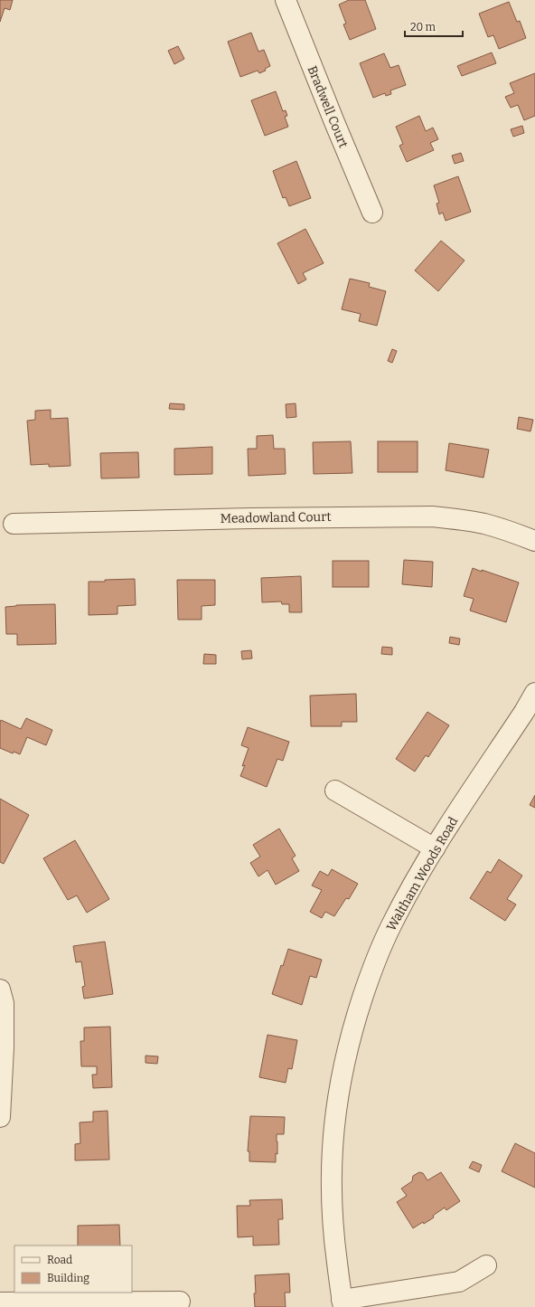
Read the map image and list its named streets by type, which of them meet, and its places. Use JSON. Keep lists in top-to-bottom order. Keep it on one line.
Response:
{"streets":{"street":["Bradwell Court","Meadowland Court","Waltham Woods Road"]},"legend":["Road","Building"],"scale_bar":"20 m"}
